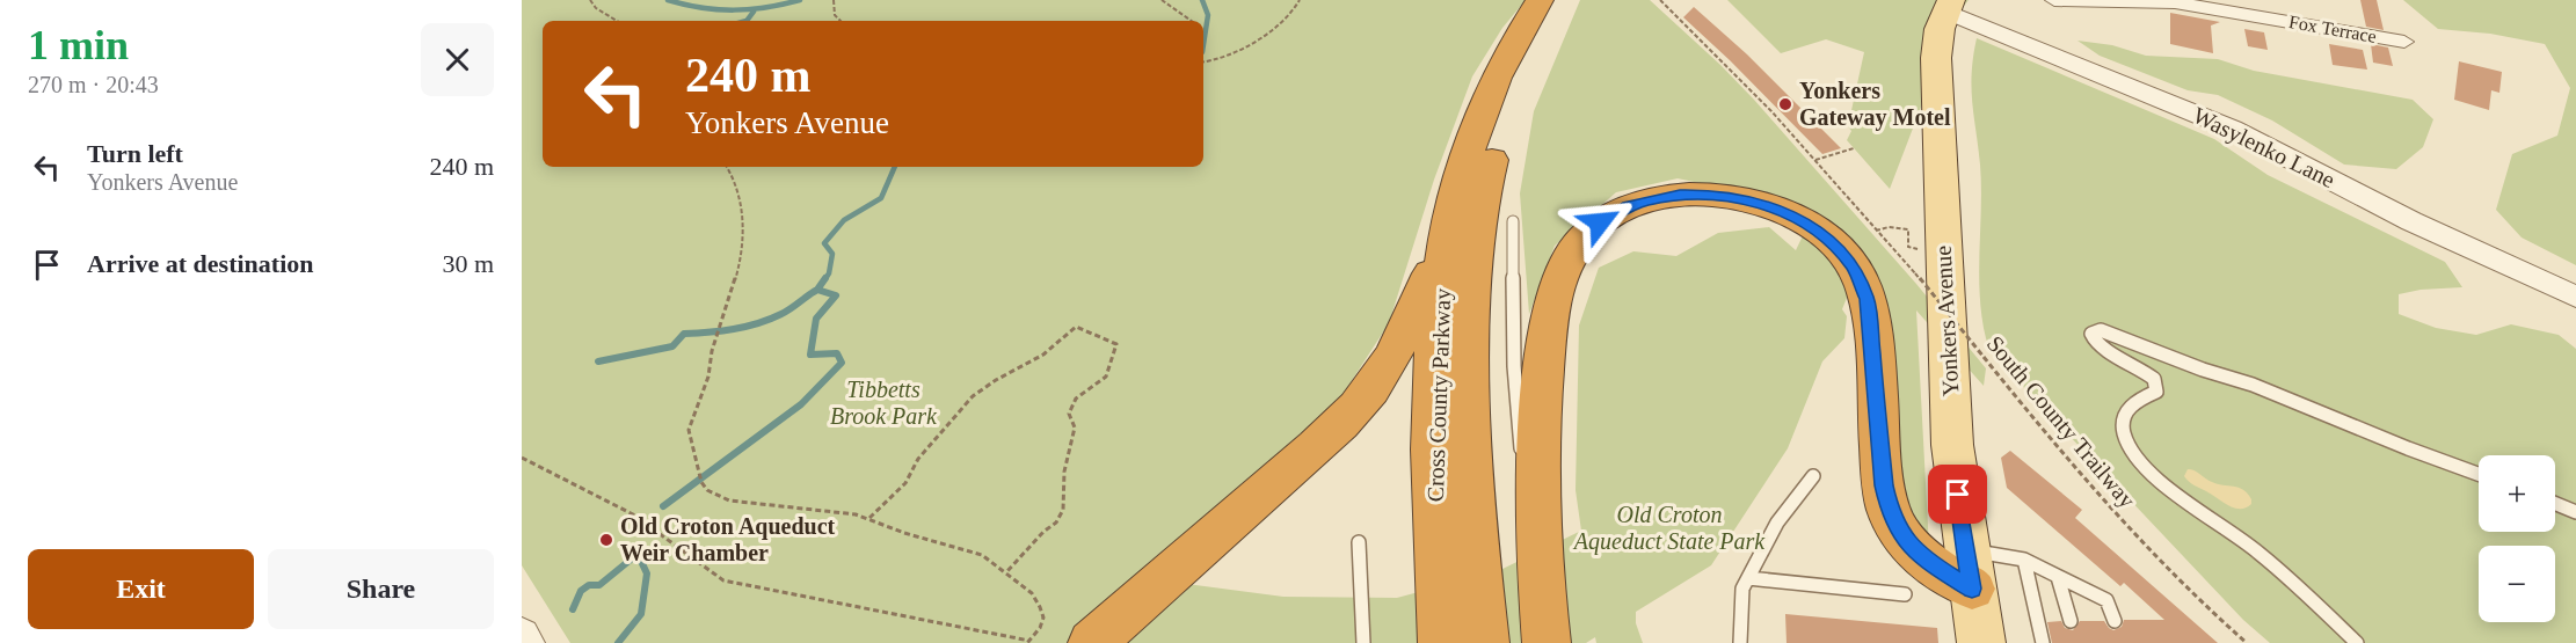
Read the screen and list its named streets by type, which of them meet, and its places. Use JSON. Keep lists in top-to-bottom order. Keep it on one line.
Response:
{"streets":{"highway":["Cross County Parkway"],"main road":["Yonkers Avenue"],"street":["Fox Terrace","Wasylenko Lane"],"path":["South County Trailway"]},"crossings":[["Wasylenko Lane","Yonkers Avenue"]],"parks":["Tibbetts Brook Park","Old Croton Aqueduct State Park"],"places":["Yonkers Gateway Motel","Old Croton Aqueduct Weir Chamber"],"page":{"heading":["1 min","270 m · 20:43"],"turn":["240 m","Yonkers Avenue"],"list":[{"name":"Turn left","note":"Yonkers Avenue","value":"240 m"},{"name":"Arrive at destination","value":"30 m"}],"map_buttons":["+","−"],"buttons":["Exit","Share"]}}
